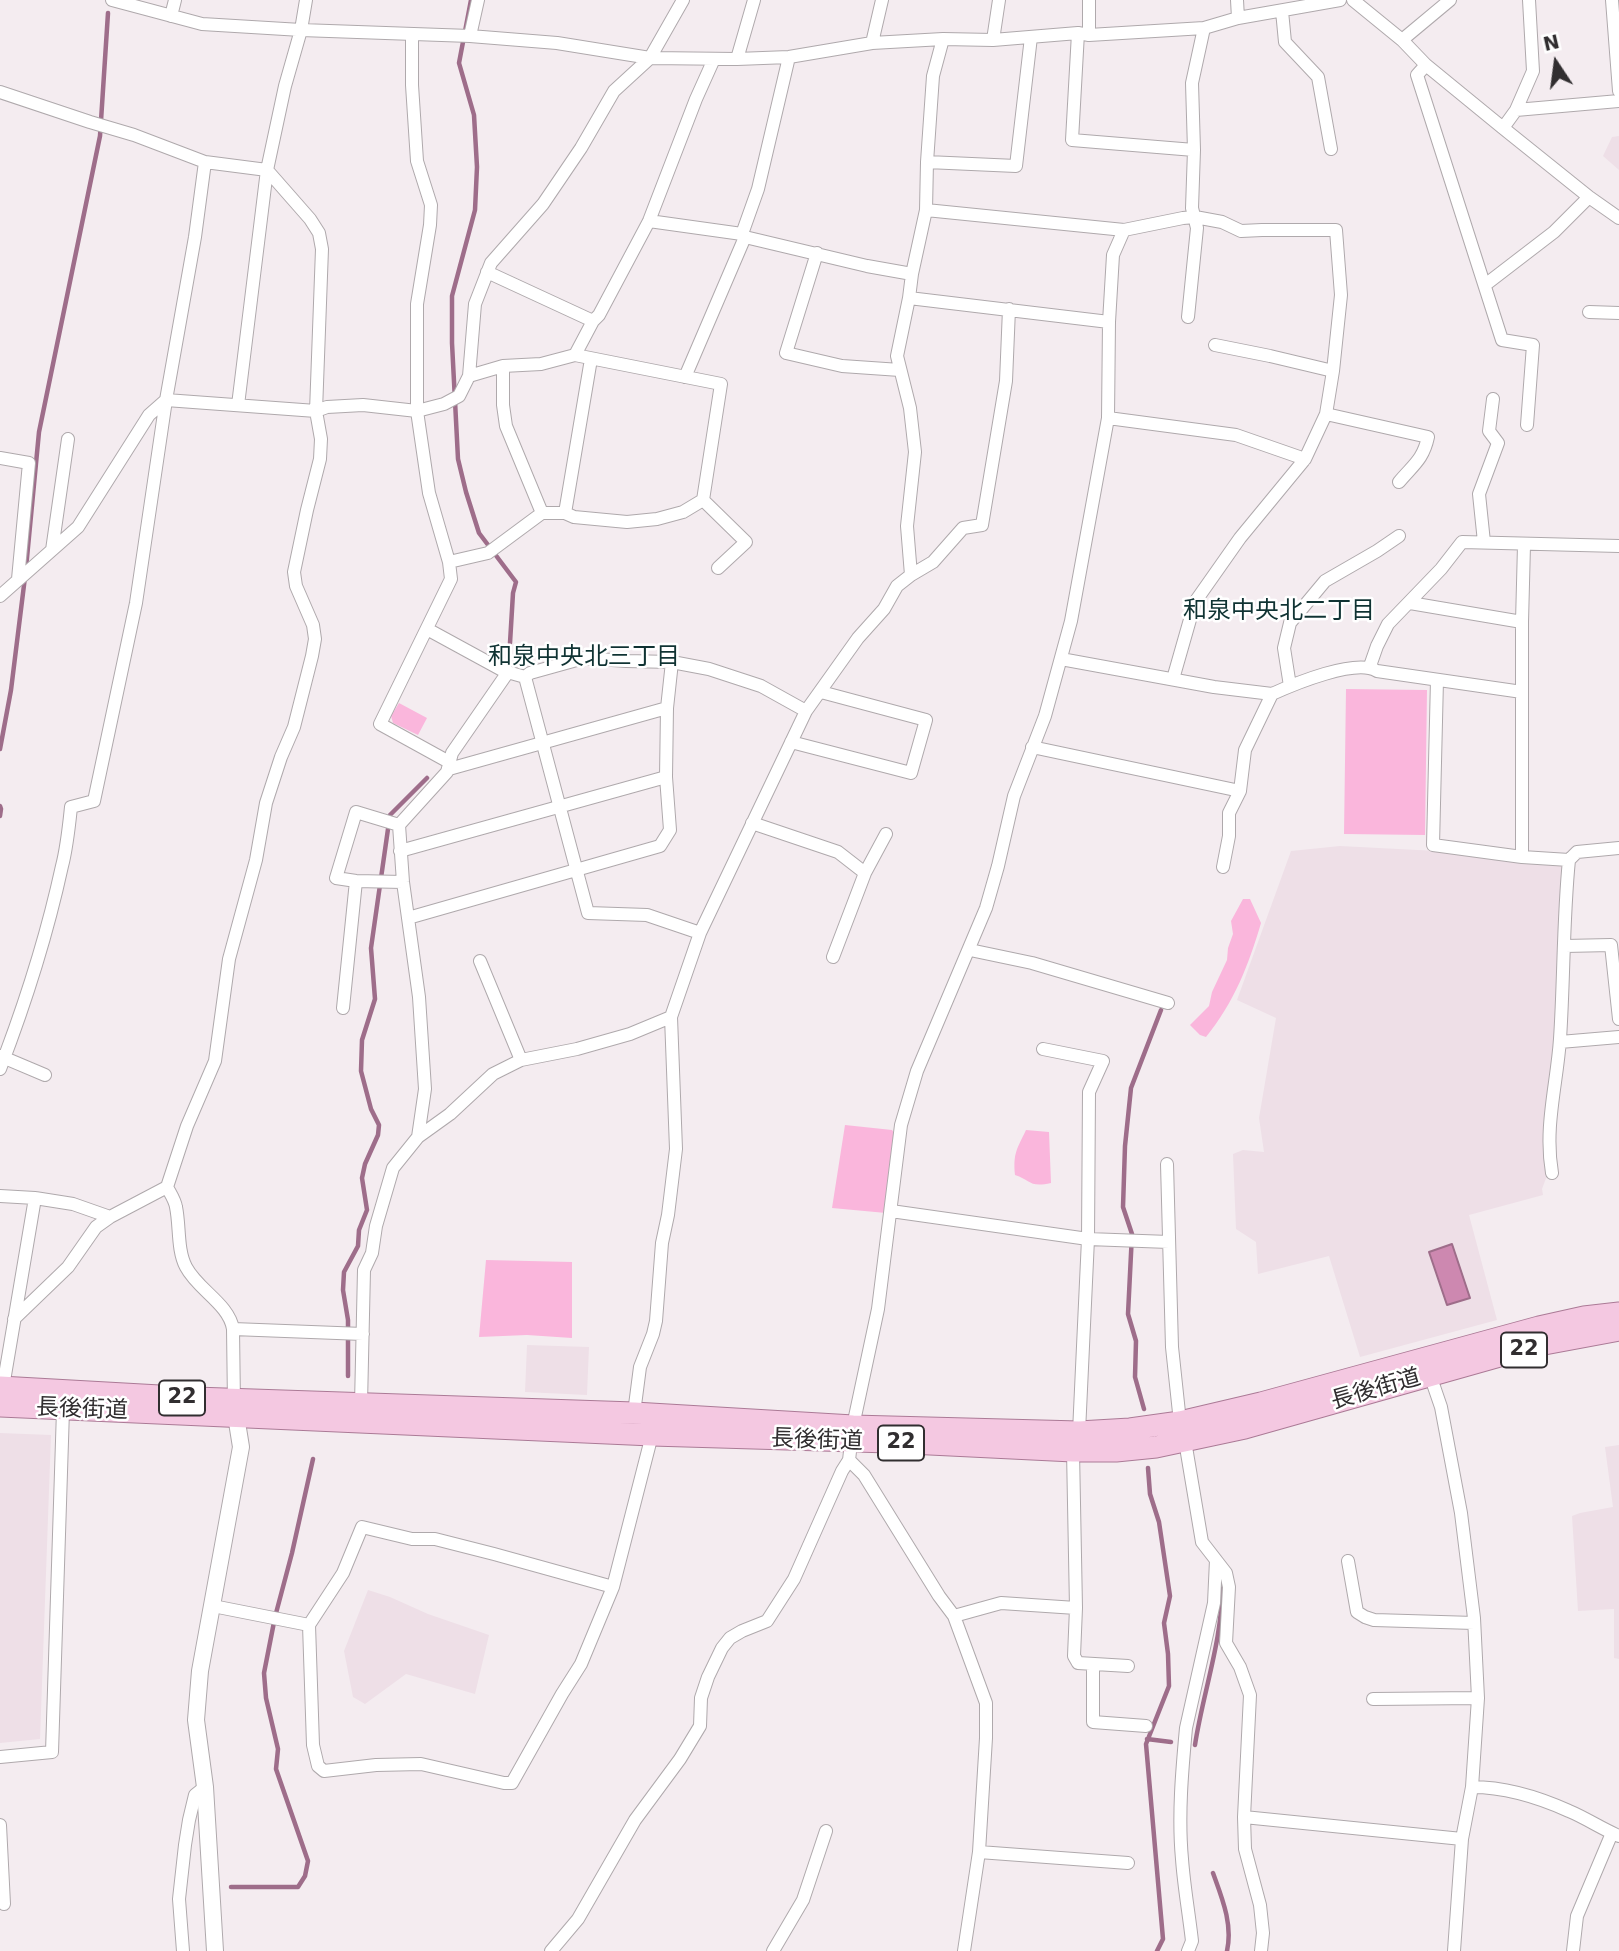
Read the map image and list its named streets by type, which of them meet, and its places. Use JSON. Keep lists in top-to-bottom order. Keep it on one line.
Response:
{"streets":{"main road":["22","長後街道"]},"districts":["和泉中央北二丁目","和泉中央北三丁目"],"north":"top"}
